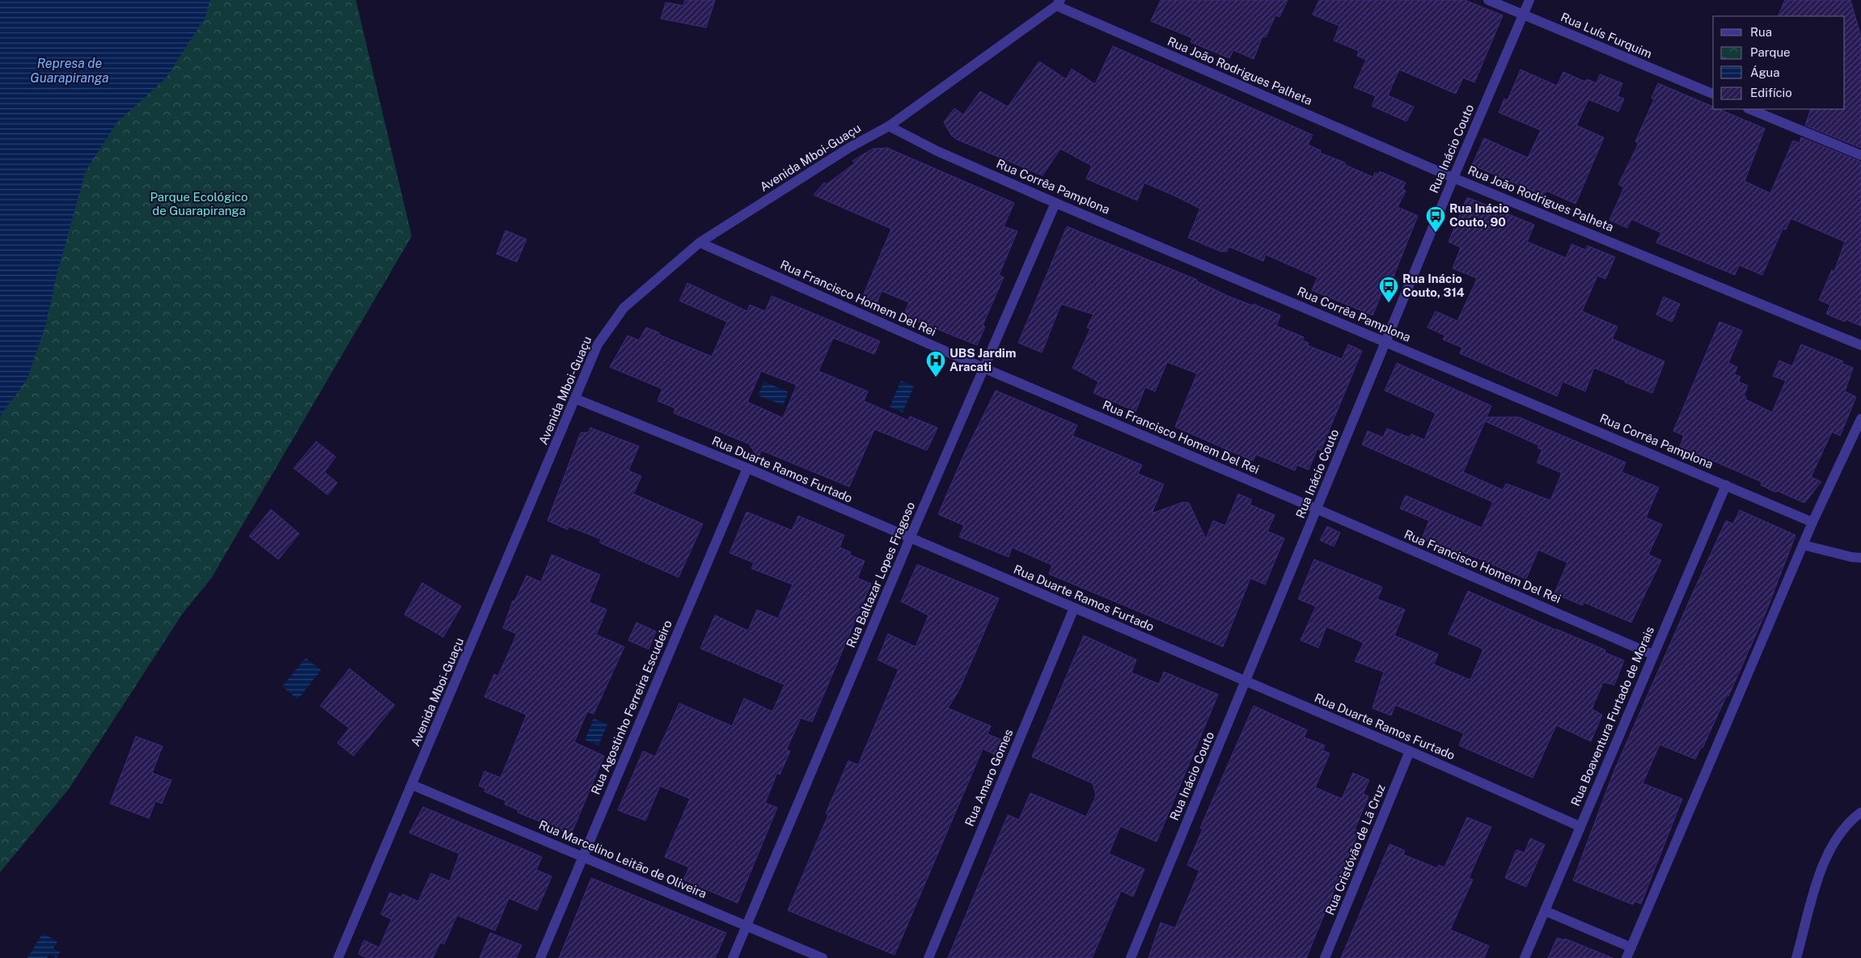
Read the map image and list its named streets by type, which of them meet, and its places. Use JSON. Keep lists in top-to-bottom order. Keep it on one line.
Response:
{"streets":{"street":["Rua Luís Furquim","Rua João Rodrigues Palheta","Rua Inácio Couto","Avenida Mboi-Guaçu","Rua Corrêa Pamplona","Rua Francisco Homem Del Rei","Rua Duarte Ramos Furtado","Rua Baltazar Lopes Fragoso","Rua Agostinho Ferreira Escudeiro","Rua Boaventura Furtado de Morais","Rua Amaro Gomes","Rua Cristóvão de Lã Cruz","Rua Marcelino Leitão de Oliveira"]},"crossings":[["Rua Luís Furquim","Rua Inácio Couto"],["Rua João Rodrigues Palheta","Rua Inácio Couto"],["Rua João Rodrigues Palheta","Avenida Mboi-Guaçu"],["Rua Inácio Couto","Rua Corrêa Pamplona"],["Rua Inácio Couto","Rua Francisco Homem Del Rei"],["Rua Inácio Couto","Rua Duarte Ramos Furtado"],["Avenida Mboi-Guaçu","Rua Corrêa Pamplona"],["Avenida Mboi-Guaçu","Rua Francisco Homem Del Rei"],["Avenida Mboi-Guaçu","Rua Duarte Ramos Furtado"],["Avenida Mboi-Guaçu","Rua Marcelino Leitão de Oliveira"],["Rua Corrêa Pamplona","Rua Baltazar Lopes Fragoso"],["Rua Corrêa Pamplona","Rua Boaventura Furtado de Morais"],["Rua Francisco Homem Del Rei","Rua Baltazar Lopes Fragoso"],["Rua Francisco Homem Del Rei","Rua Boaventura Furtado de Morais"],["Rua Duarte Ramos Furtado","Rua Baltazar Lopes Fragoso"],["Rua Duarte Ramos Furtado","Rua Agostinho Ferreira Escudeiro"],["Rua Duarte Ramos Furtado","Rua Boaventura Furtado de Morais"],["Rua Duarte Ramos Furtado","Rua Amaro Gomes"],["Rua Duarte Ramos Furtado","Rua Cristóvão de Lã Cruz"],["Rua Baltazar Lopes Fragoso","Rua Marcelino Leitão de Oliveira"],["Rua Agostinho Ferreira Escudeiro","Rua Marcelino Leitão de Oliveira"]],"water":["Represa de Guarapiranga"],"parks":["Parque Ecológico de Guarapiranga"],"places":{"bus stop":["Rua Inácio Couto, 90","Rua Inácio Couto, 314"],"hospital":["UBS Jardim Aracati"]},"legend":["Rua","Parque","Água","Edifício"]}
